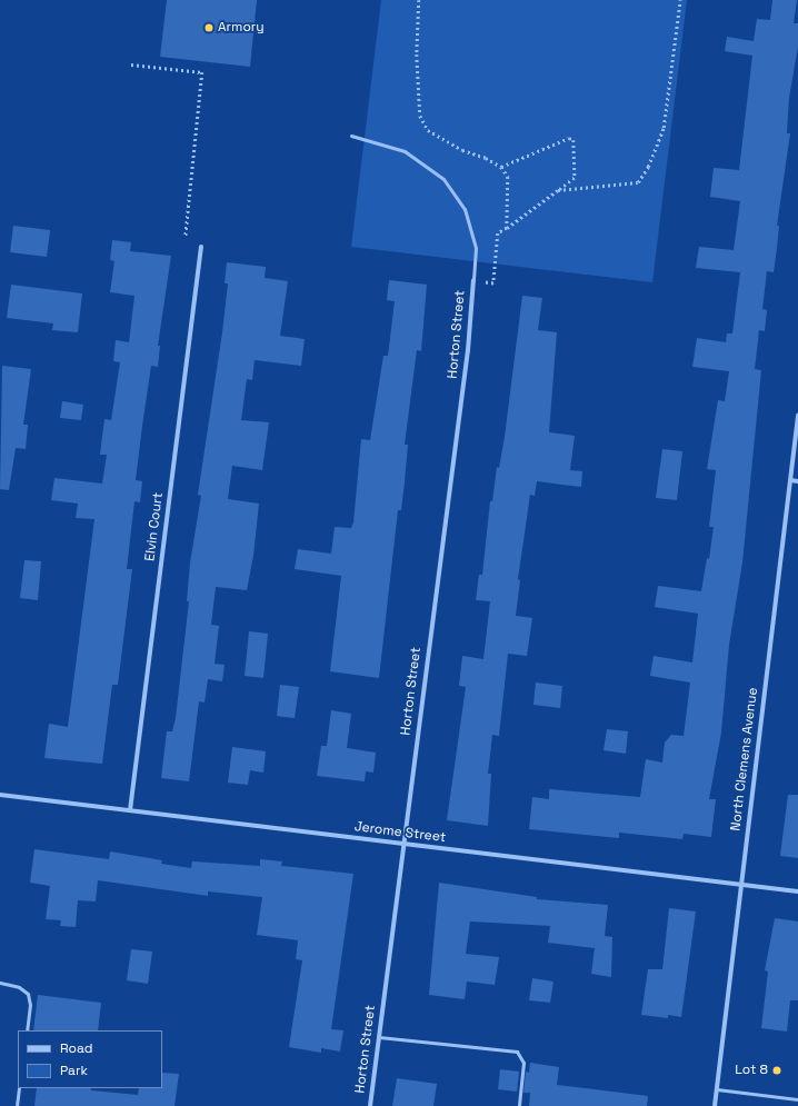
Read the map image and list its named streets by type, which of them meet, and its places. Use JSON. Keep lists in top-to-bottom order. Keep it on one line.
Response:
{"streets":{"street":["Horton Street","Elvin Court","North Clemens Avenue","Jerome Street"]},"crossings":[["Horton Street","Jerome Street"],["Elvin Court","Jerome Street"],["North Clemens Avenue","Jerome Street"]],"places":["Armory","Lot 8"],"legend":["Road","Park"]}
